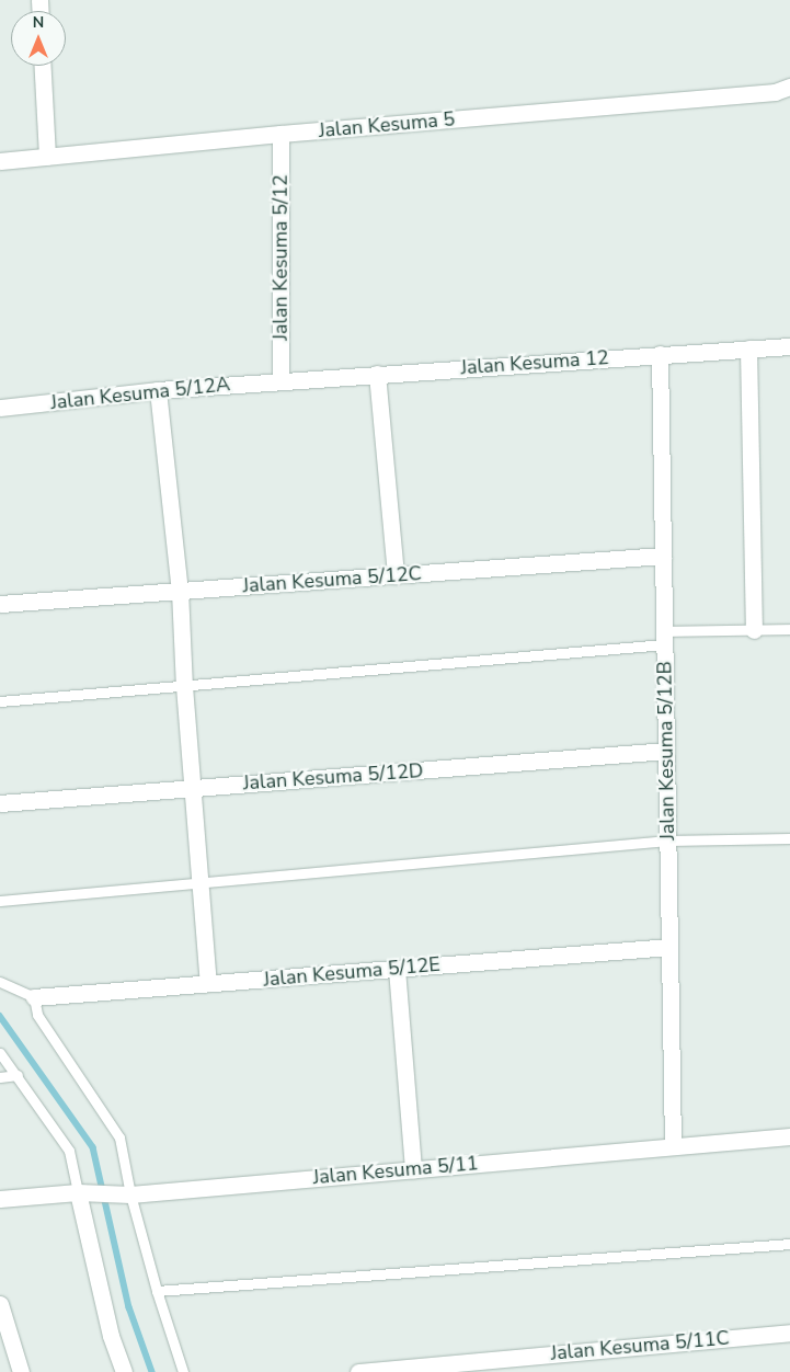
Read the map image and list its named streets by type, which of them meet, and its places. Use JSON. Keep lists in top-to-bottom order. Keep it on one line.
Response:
{"streets":{"street":["Jalan Kesuma 5","Jalan Kesuma 5/12","Jalan Kesuma 12","Jalan Kesuma 5/12A","Jalan Kesuma 5/12C","Jalan Kesuma 5/12B","Jalan Kesuma 5/12D","Jalan Kesuma 5/12E","Jalan Kesuma 5/11","Jalan Kesuma 5/11C"]},"crossings":[["Jalan Kesuma 5","Jalan Kesuma 5/12"],["Jalan Kesuma 5/12","Jalan Kesuma 12"],["Jalan Kesuma 5/12","Jalan Kesuma 5/12A"],["Jalan Kesuma 12","Jalan Kesuma 5/12A"],["Jalan Kesuma 12","Jalan Kesuma 5/12B"],["Jalan Kesuma 5/12C","Jalan Kesuma 5/12B"],["Jalan Kesuma 5/12B","Jalan Kesuma 5/12D"],["Jalan Kesuma 5/12B","Jalan Kesuma 5/12E"],["Jalan Kesuma 5/12B","Jalan Kesuma 5/11"]],"north":"top"}
